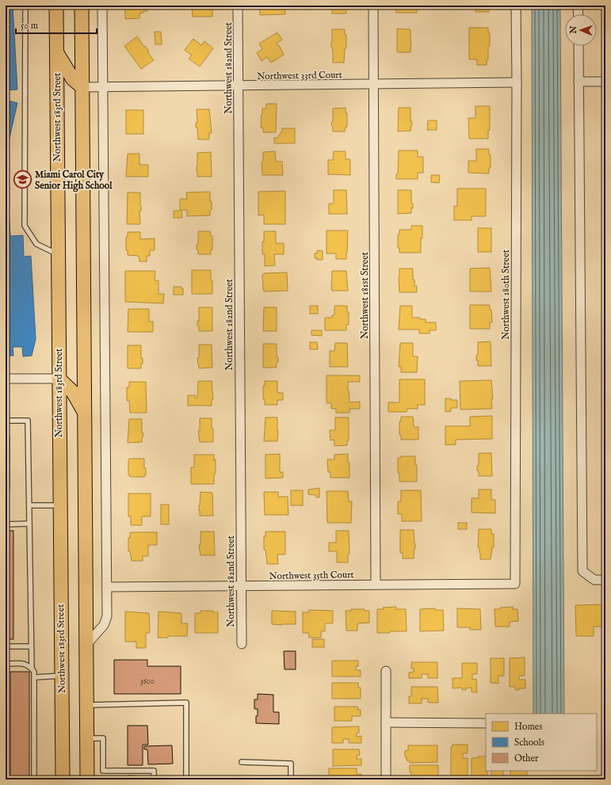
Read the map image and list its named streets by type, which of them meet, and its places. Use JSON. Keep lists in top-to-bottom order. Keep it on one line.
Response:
{"streets":{"main road":["Northwest 183rd Street"],"street":["Northwest 182nd Street","Northwest 33rd Court","Northwest 180th Street","Northwest 181st Street","Northwest 35th Court"]},"crossings":[["Northwest 182nd Street","Northwest 33rd Court"],["Northwest 182nd Street","Northwest 35th Court"],["Northwest 33rd Court","Northwest 180th Street"],["Northwest 33rd Court","Northwest 181st Street"],["Northwest 180th Street","Northwest 35th Court"],["Northwest 181st Street","Northwest 35th Court"]],"places":{"school or university":["Miami Carol City Senior High School"]},"house_numbers":["3600"],"legend":["Homes","Schools","Other"],"scale_bar":"50 m","north":"left"}
